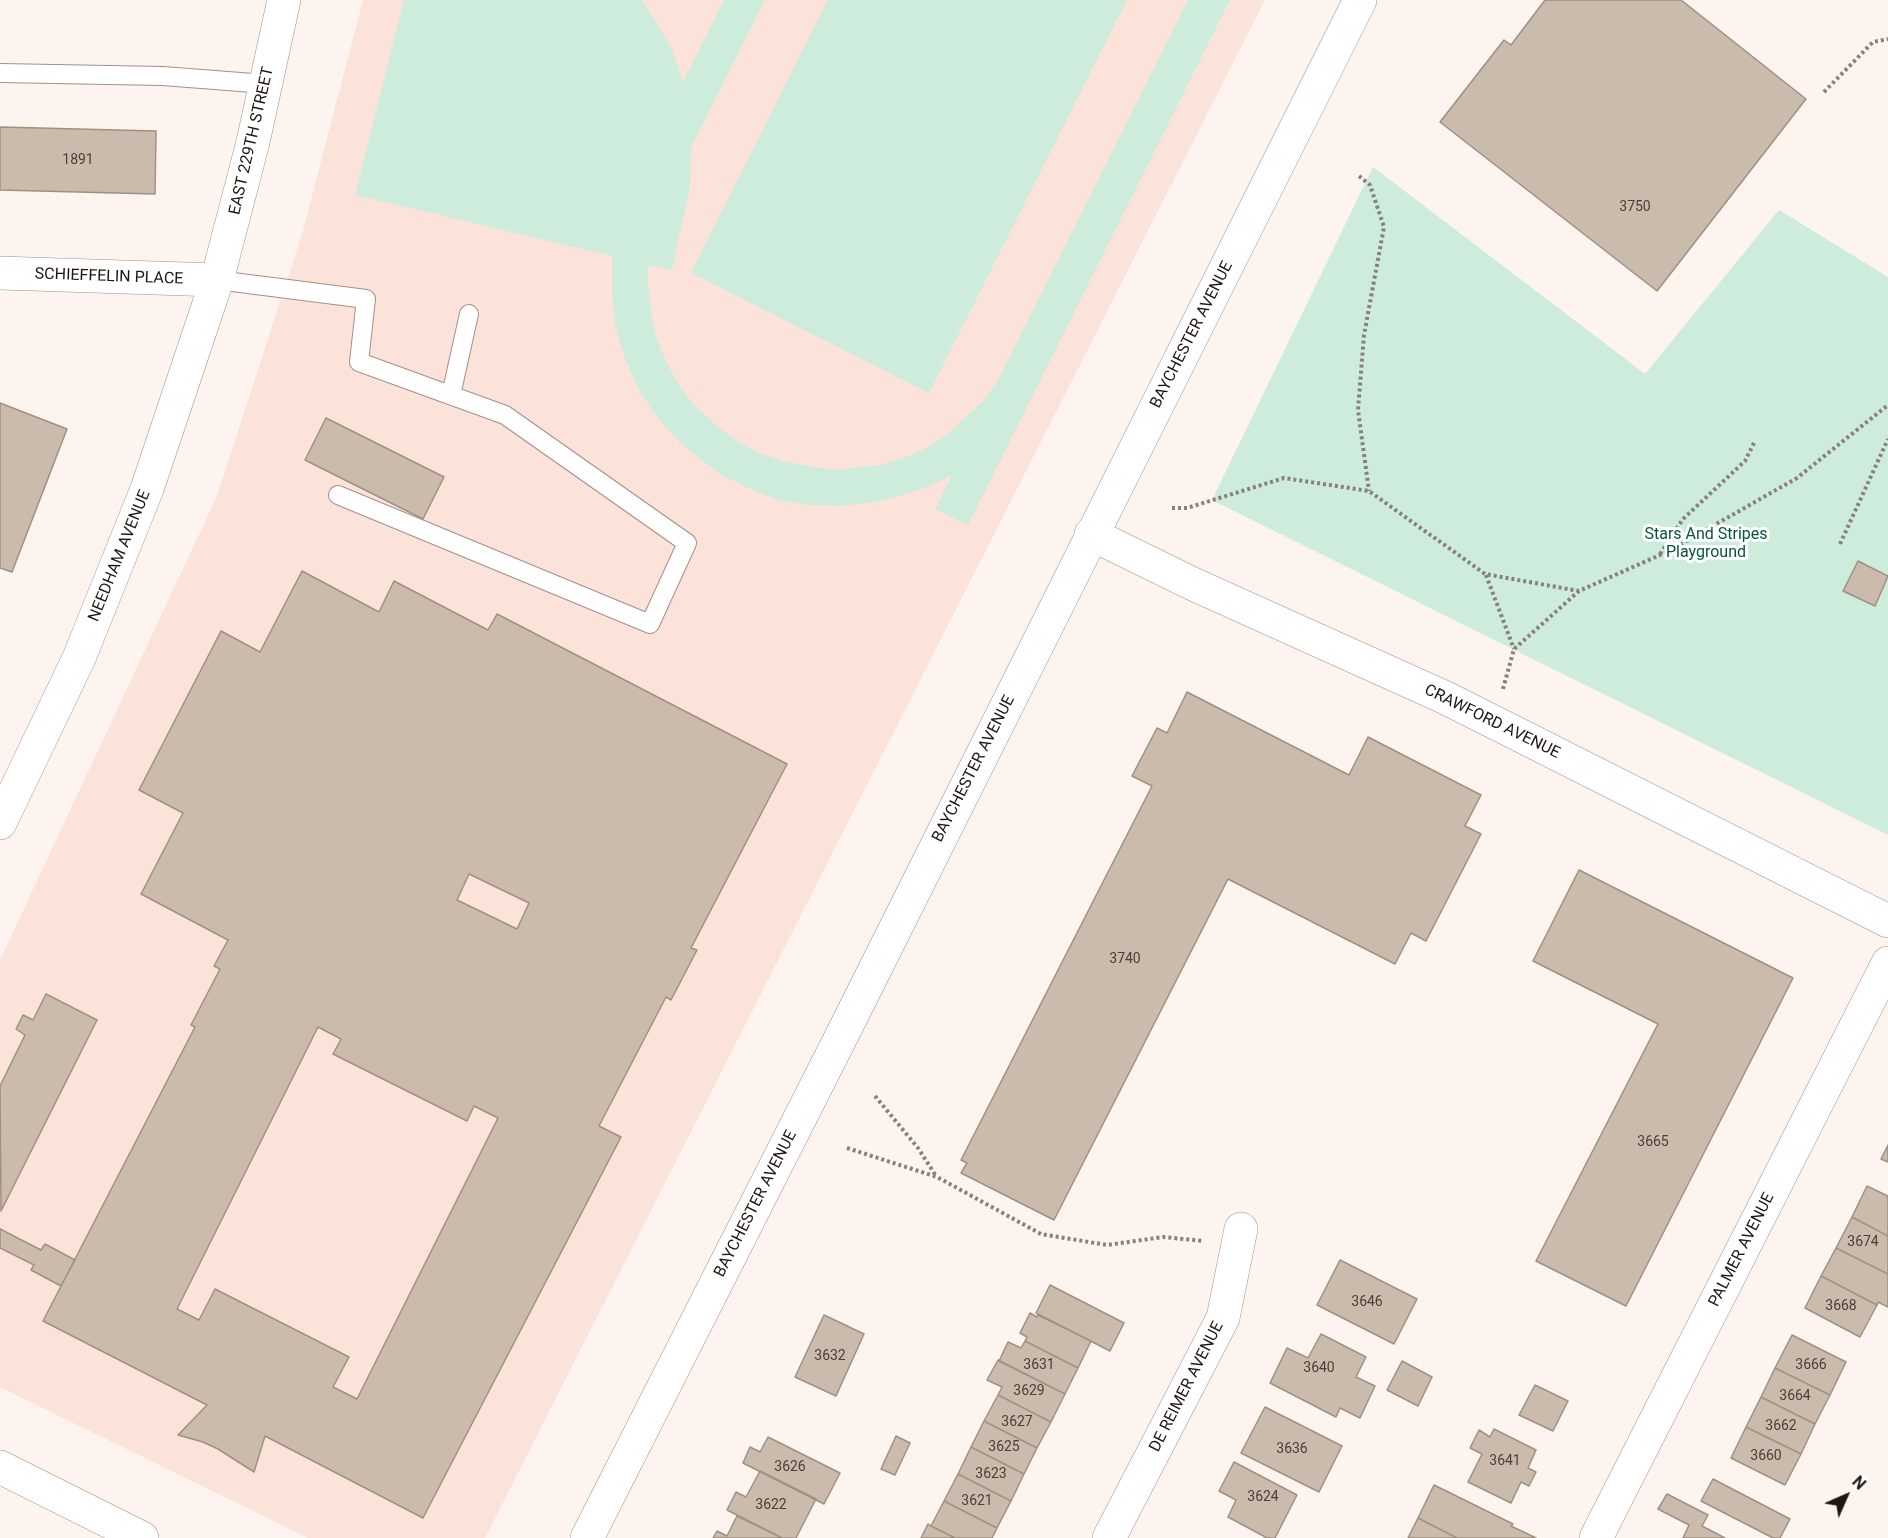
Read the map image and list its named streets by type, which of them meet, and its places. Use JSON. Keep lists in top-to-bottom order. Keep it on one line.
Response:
{"streets":{"street":["EAST 229TH STREET","SCHIEFFELIN PLACE","BAYCHESTER AVENUE","NEEDHAM AVENUE","CRAWFORD AVENUE","PALMER AVENUE","DE REIMER AVENUE"]},"crossings":[["EAST 229TH STREET","SCHIEFFELIN PLACE"],["EAST 229TH STREET","NEEDHAM AVENUE"],["SCHIEFFELIN PLACE","NEEDHAM AVENUE"],["BAYCHESTER AVENUE","CRAWFORD AVENUE"]],"parks":["Stars And Stripes Playground"],"house_numbers":["1891","3750","3740","3665","3674","3646","3668","3632","3631","3666","3640","3629","3664","3627","3662","3625","3636","3660","3641","3626","3623","3624","3621","3622"],"north":"top right"}
